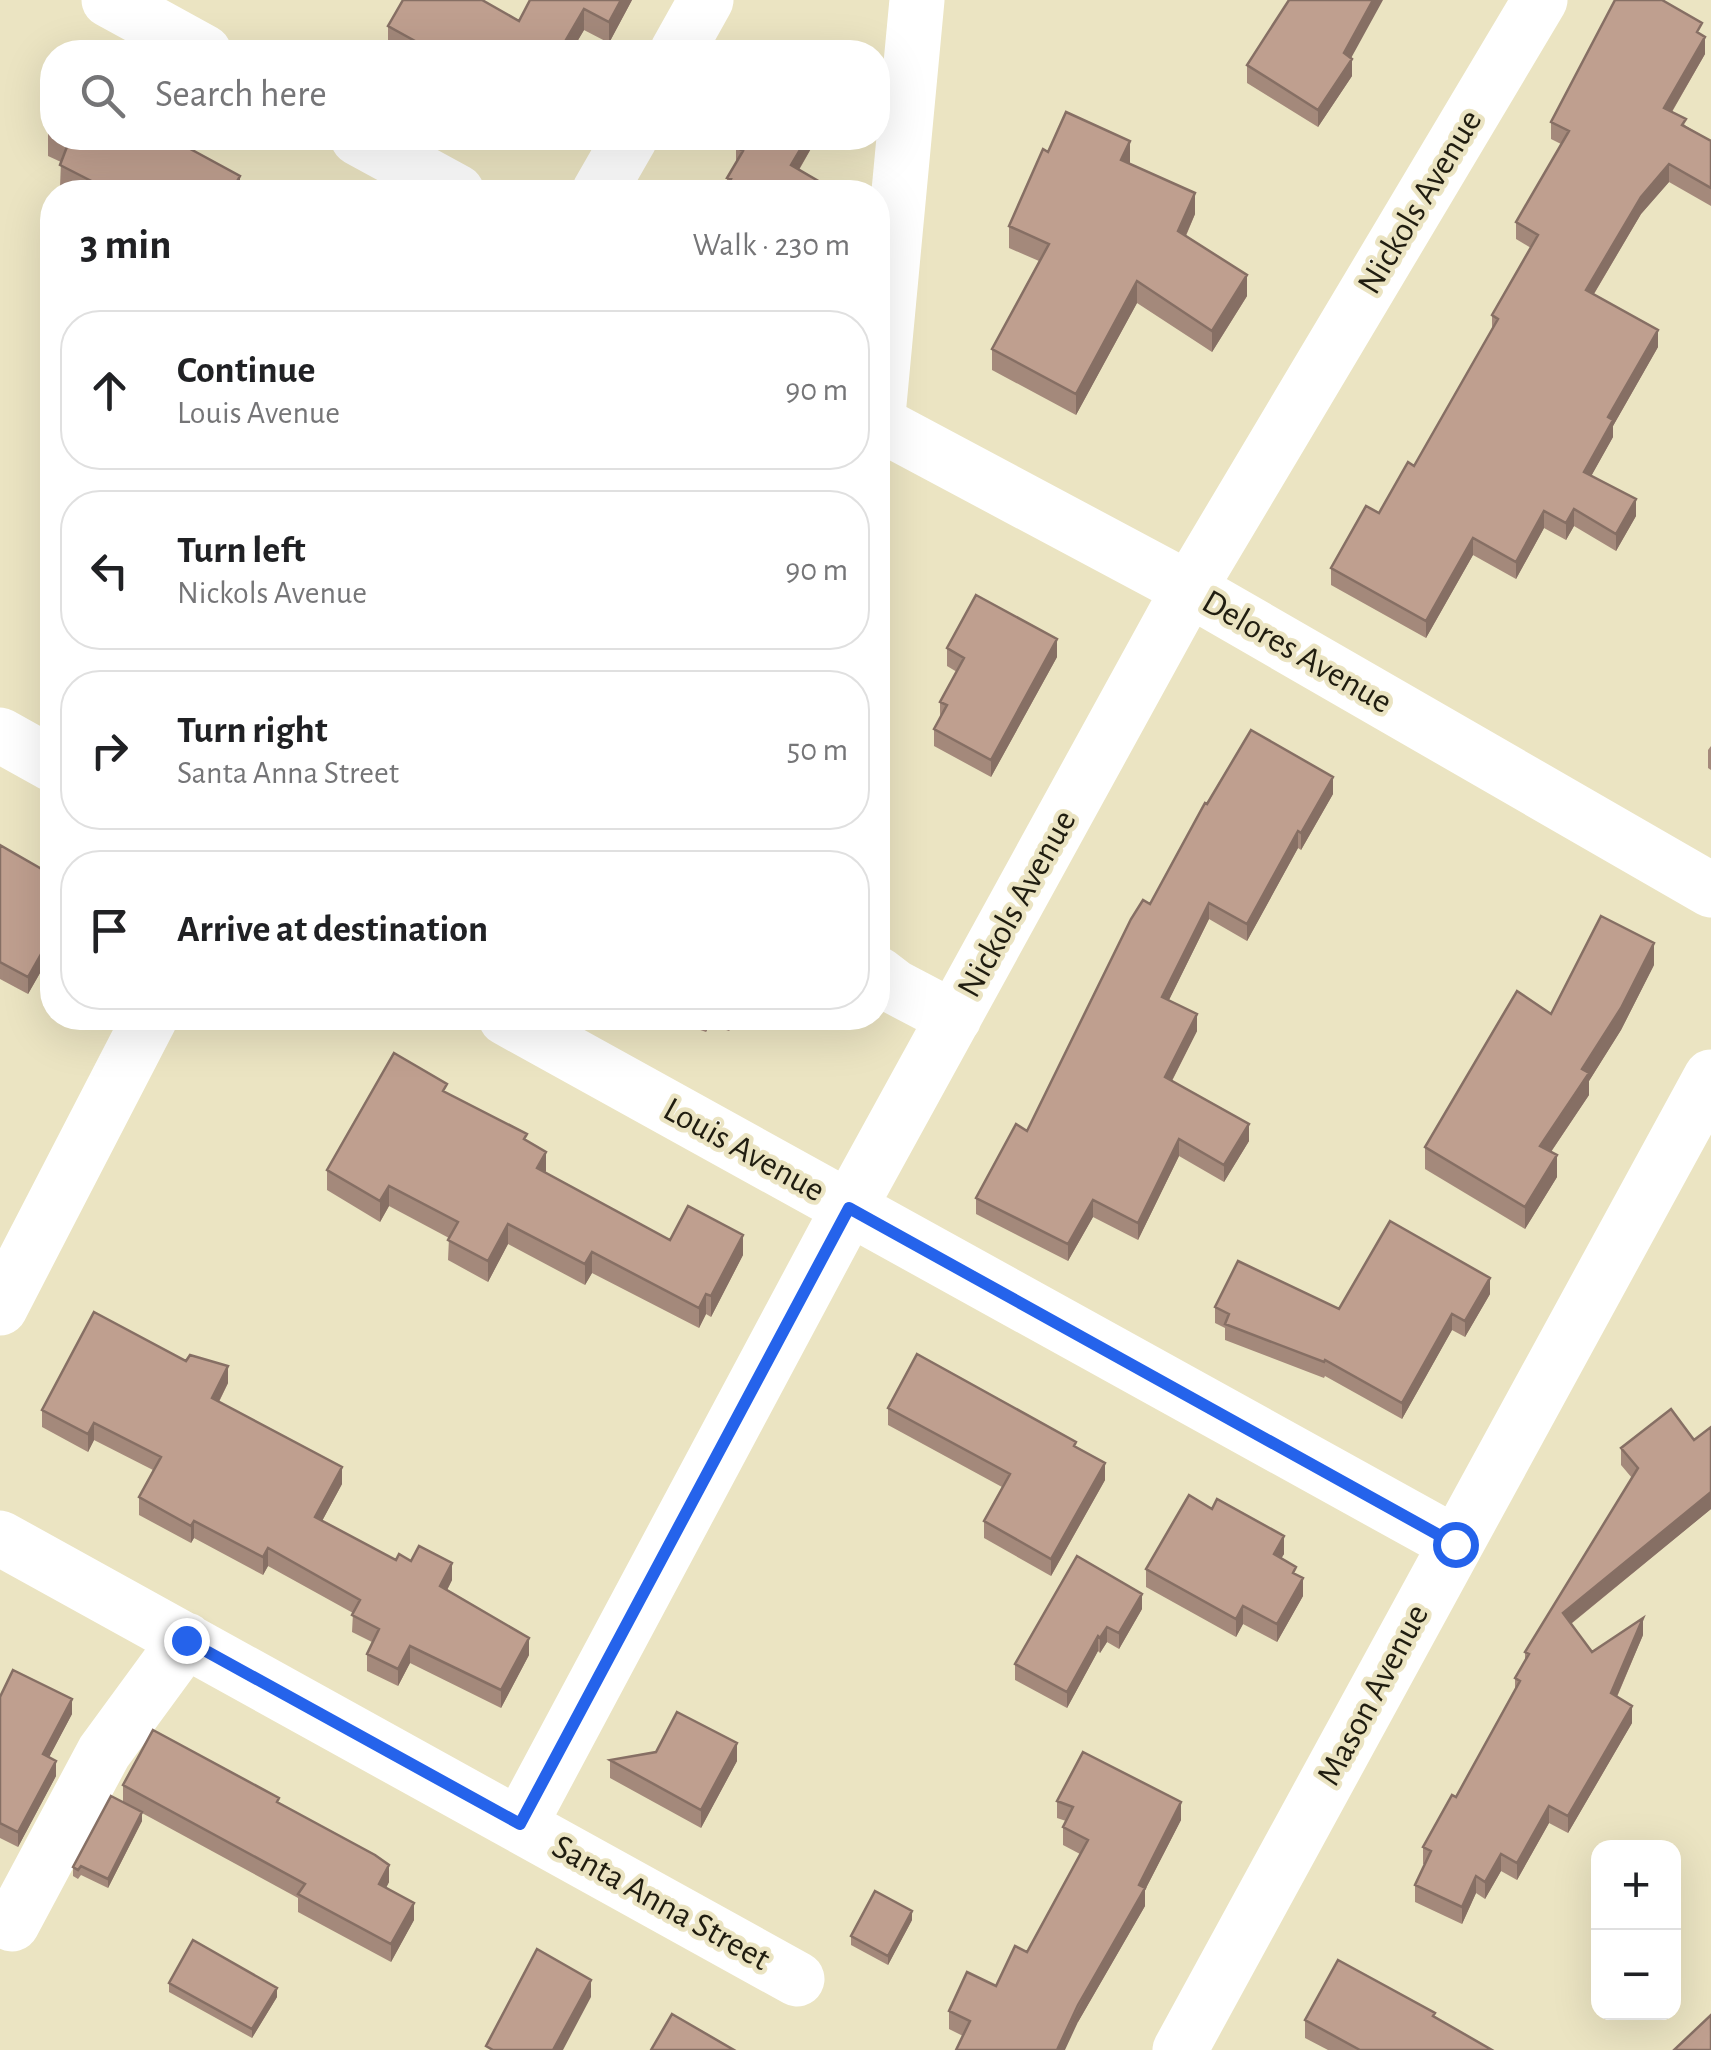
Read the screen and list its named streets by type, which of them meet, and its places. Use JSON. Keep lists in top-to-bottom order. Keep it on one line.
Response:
{"streets":{"street":["Nickols Avenue","Delores Avenue","Louis Avenue","Mason Avenue","Santa Anna Street"]},"crossings":[["Nickols Avenue","Delores Avenue"],["Nickols Avenue","Louis Avenue"],["Nickols Avenue","Santa Anna Street"],["Louis Avenue","Mason Avenue"]],"page":{"search":"Search here","heading":["3 min","Walk · 230 m"],"list":[["Continue","Louis Avenue","90 m"],["Turn left","Nickols Avenue","90 m"],["Turn right","Santa Anna Street","50 m"],"Arrive at destination"],"map_buttons":["+","−"]}}
